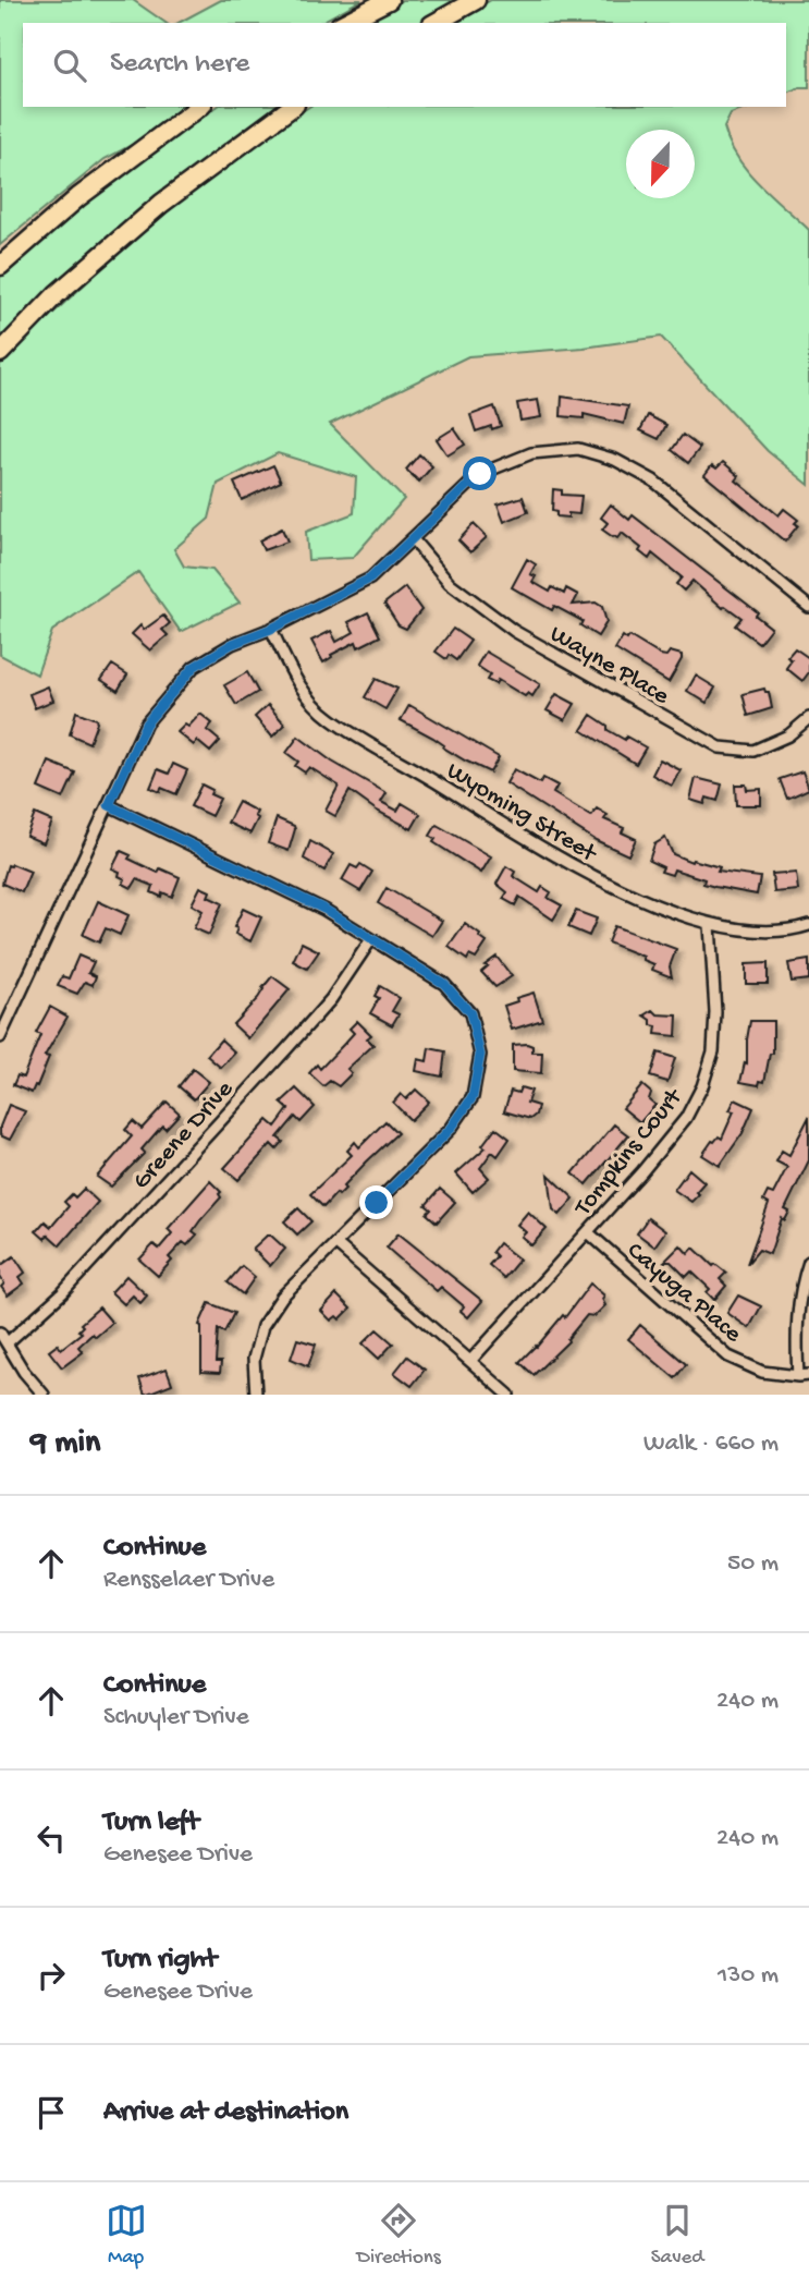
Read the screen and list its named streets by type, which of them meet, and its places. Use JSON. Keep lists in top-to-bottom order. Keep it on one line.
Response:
{"streets":{"street":["Wayne Place","Wyoming Street","Greene Drive","Tompkins Court","Cayuga Place"]},"crossings":[["Wyoming Street","Tompkins Court"],["Tompkins Court","Cayuga Place"]],"north":"bottom","page":{"search":"Search here","heading":["9 min","Walk · 660 m"],"list":[["Continue","Rensselaer Drive","50 m"],["Continue","Schuyler Drive","240 m"],["Turn left","Genesee Drive","240 m"],["Turn right","Genesee Drive","130 m"],"Arrive at destination"],"nav":["Map","Directions","Saved"]}}
